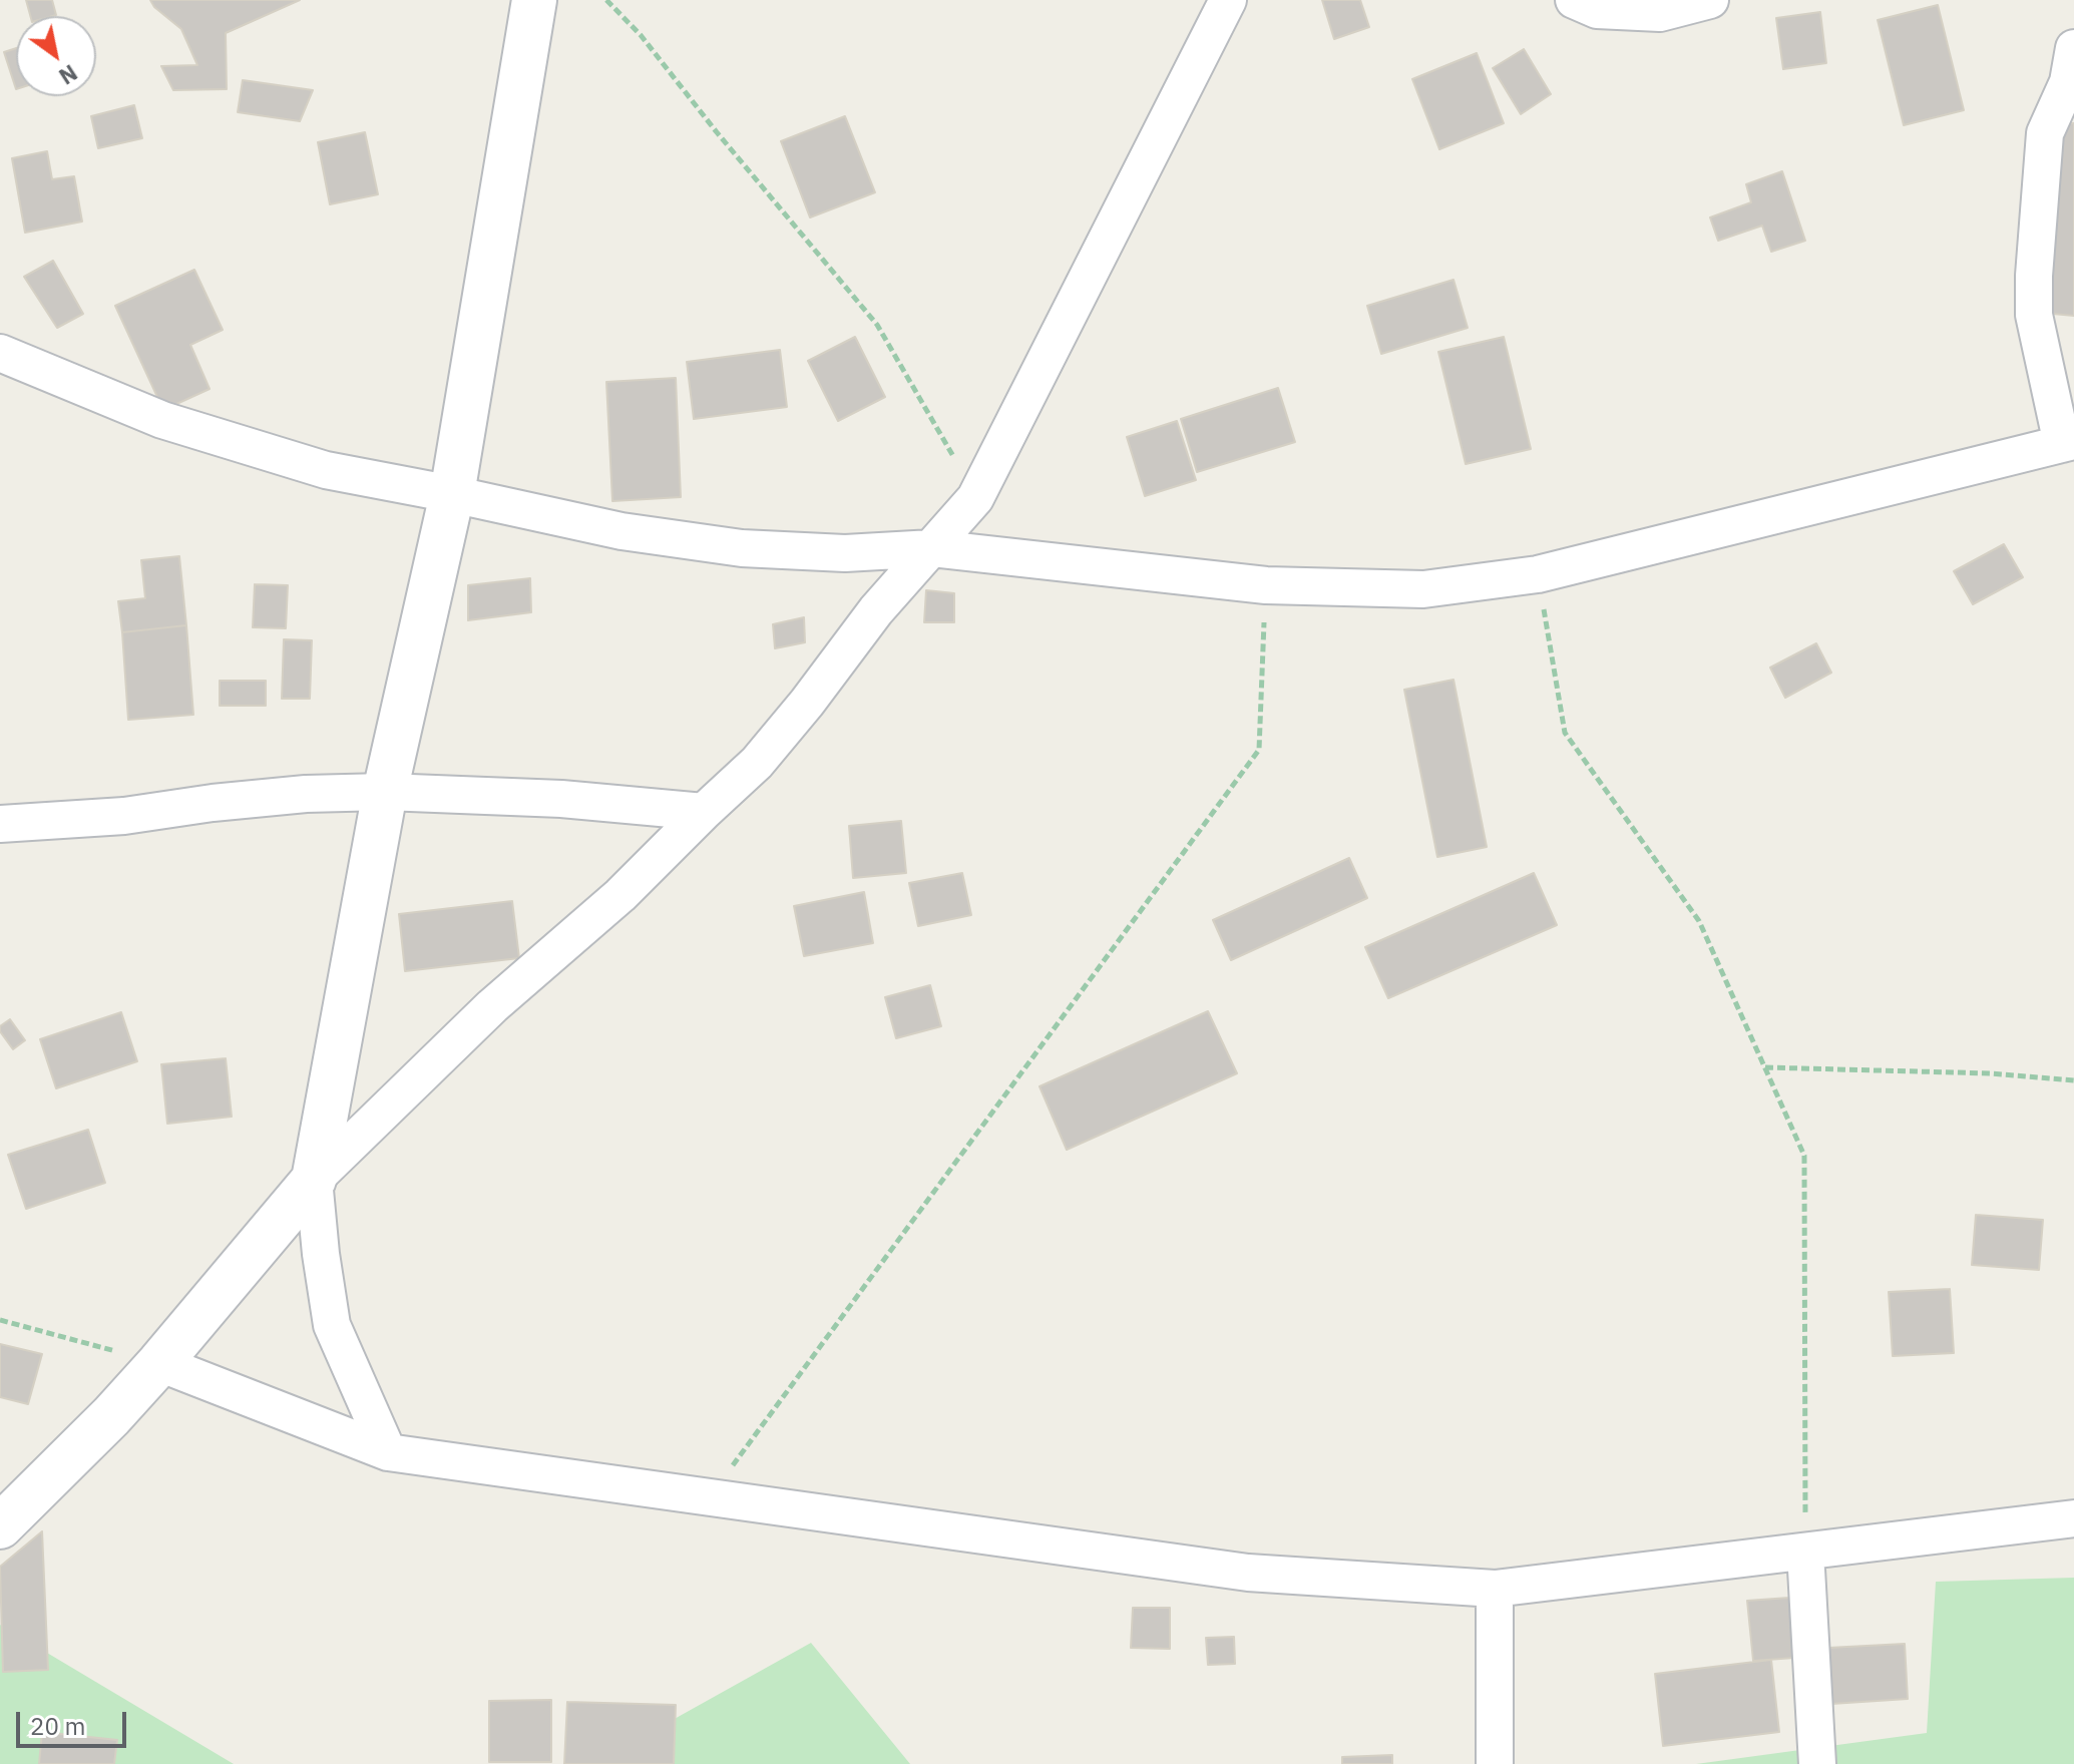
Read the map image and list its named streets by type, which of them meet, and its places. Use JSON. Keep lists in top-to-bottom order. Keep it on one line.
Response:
{"scale_bar":"20 m","north":"bottom right"}
